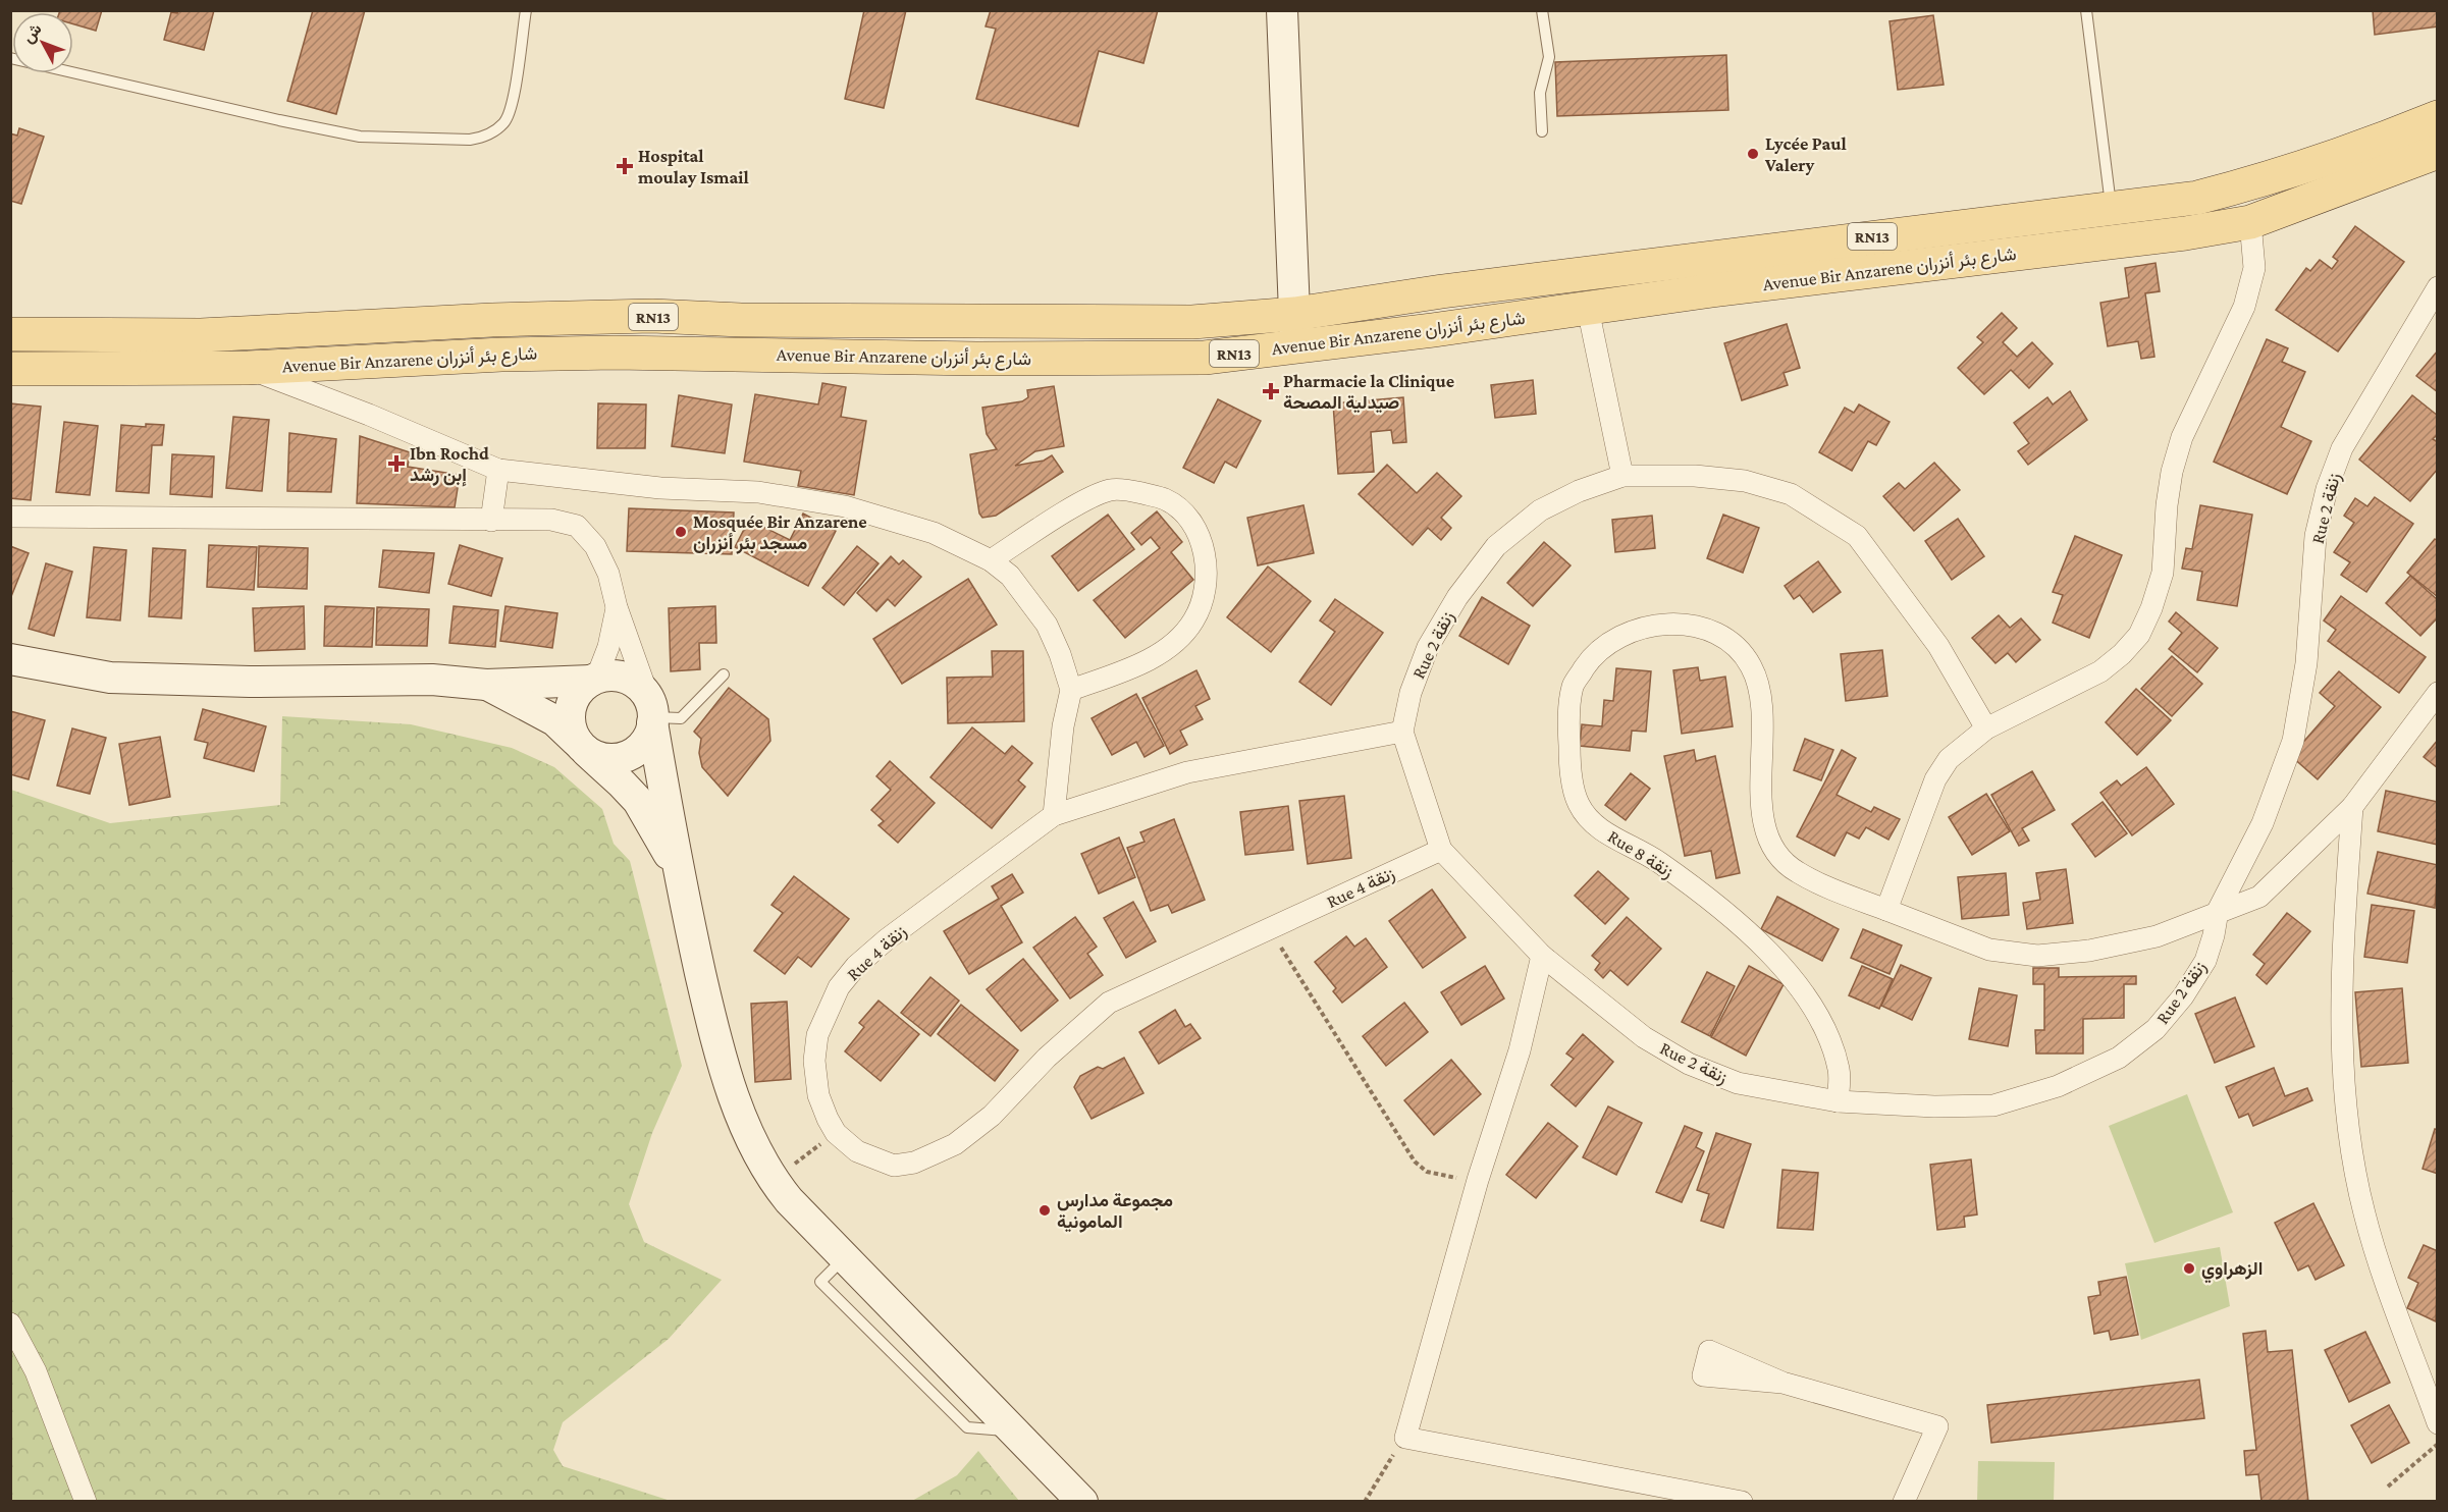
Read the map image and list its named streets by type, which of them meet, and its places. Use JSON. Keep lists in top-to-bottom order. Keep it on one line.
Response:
{"streets":{"main road":["RN13","Avenue Bir Anzarene شارع بئر أنزران"],"street":["Rue 2 زنقة","Rue 8 زنقة","Rue 4 زنقة"]},"crossings":[["Rue 2 زنقة","Rue 8 زنقة"],["Rue 2 زنقة","Rue 4 زنقة"]],"places":{"other":["Lycée Paul Valery","Mosquée Bir Anzarene مسجد بئر أنزران","مجموعة مدارس المامونية","الزهراوي"],"health":["Hospital moulay Ismail","Pharmacie la Clinique صيدلية المصحة","Ibn Rochd إبن رشد"]},"north":"top left"}
